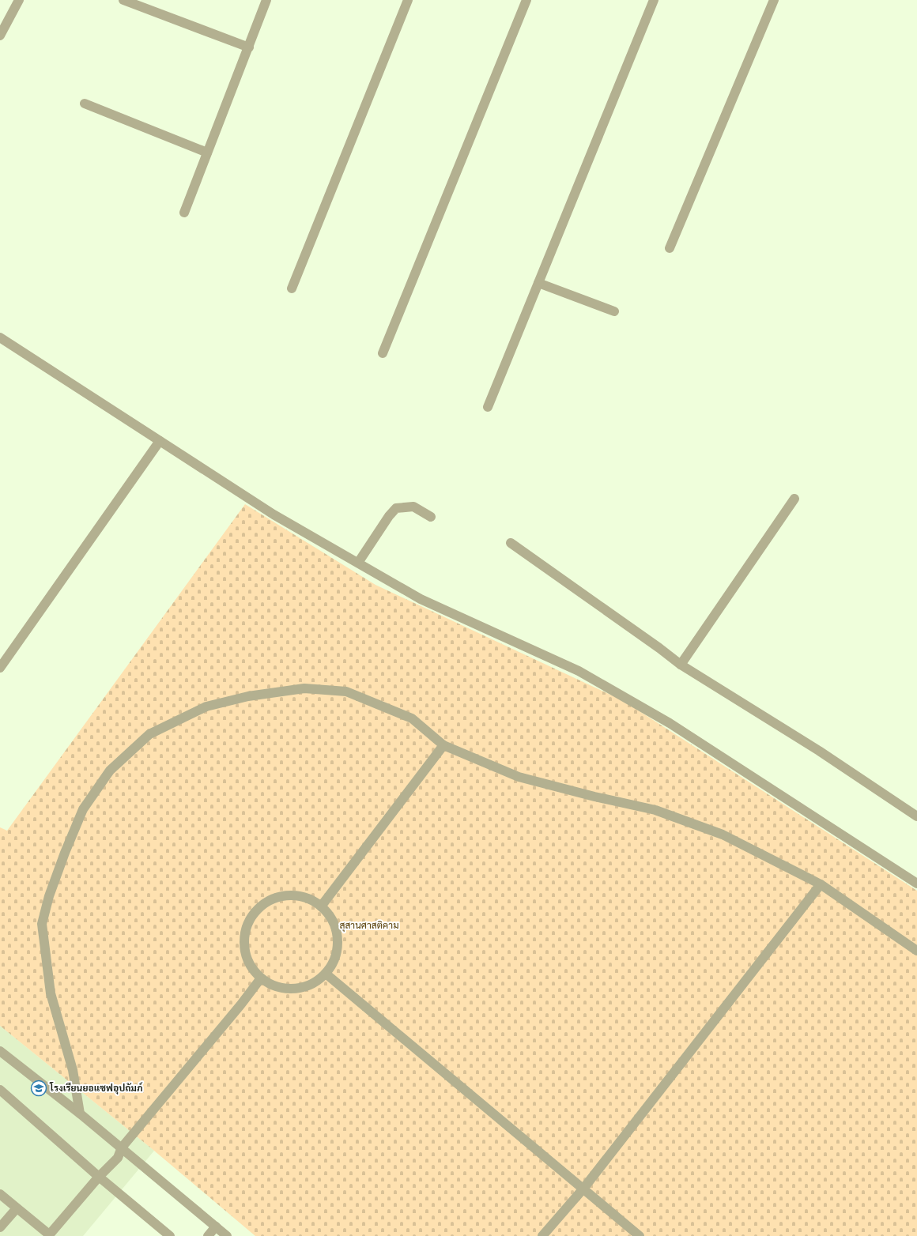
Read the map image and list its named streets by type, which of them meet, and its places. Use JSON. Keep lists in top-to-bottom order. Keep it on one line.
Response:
{"parks":["สุสานศาสติคาม"],"places":{"school or university":["โรงเรียนยอแซฟอุปถัมภ์"]}}
